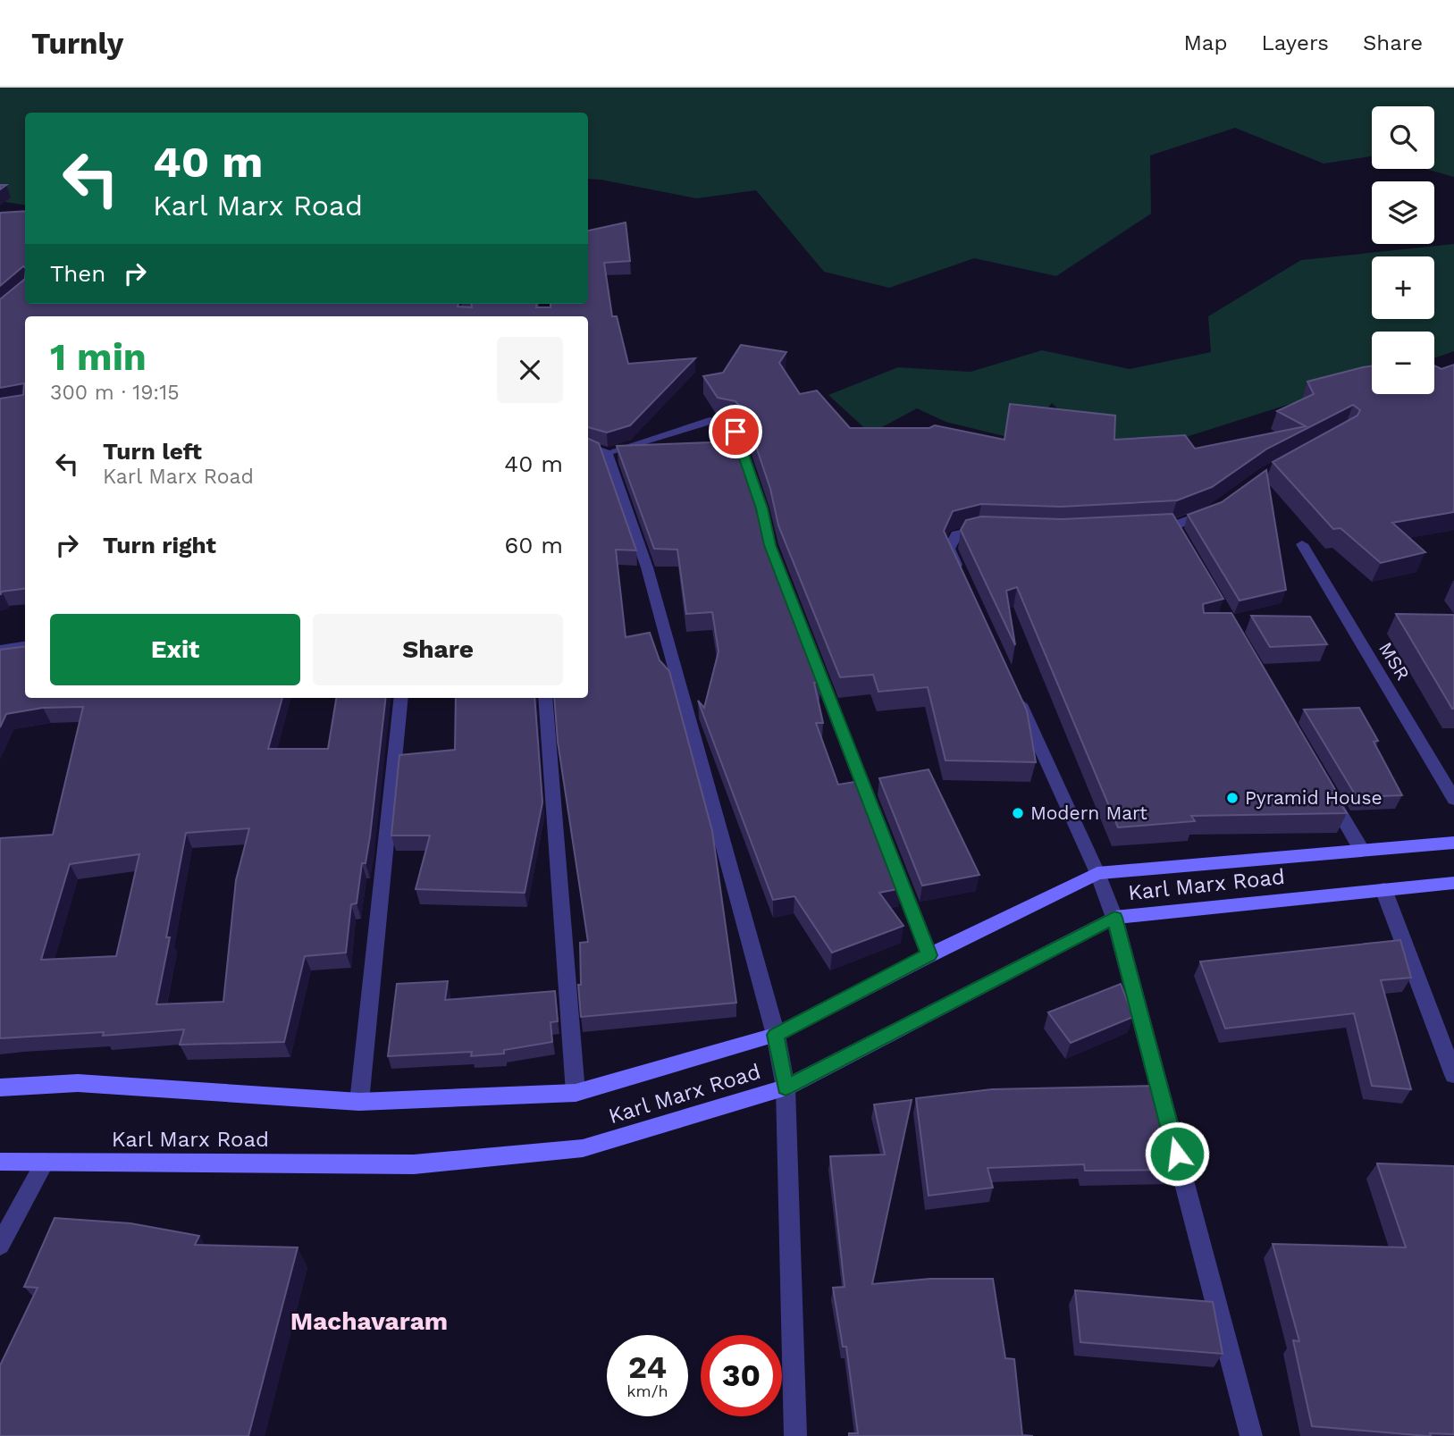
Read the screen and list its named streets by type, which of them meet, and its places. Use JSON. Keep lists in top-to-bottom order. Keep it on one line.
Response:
{"streets":{"main road":["Karl Marx Road"],"street":["MSR"]},"districts":["Machavaram"],"places":["Pyramid House","Modern Mart"],"page":{"header":"Turnly","nav":["Map","Layers","Share"],"map_buttons":["+","−"],"turn":["40 m","Karl Marx Road"],"then":"Then","heading":["1 min","300 m · 19:15"],"list":[{"name":"Turn left","note":"Karl Marx Road","value":"40 m"},{"name":"Turn right","value":"60 m"}],"buttons":["Exit","Share"],"speed":"24 km/h","limit":"30"}}
